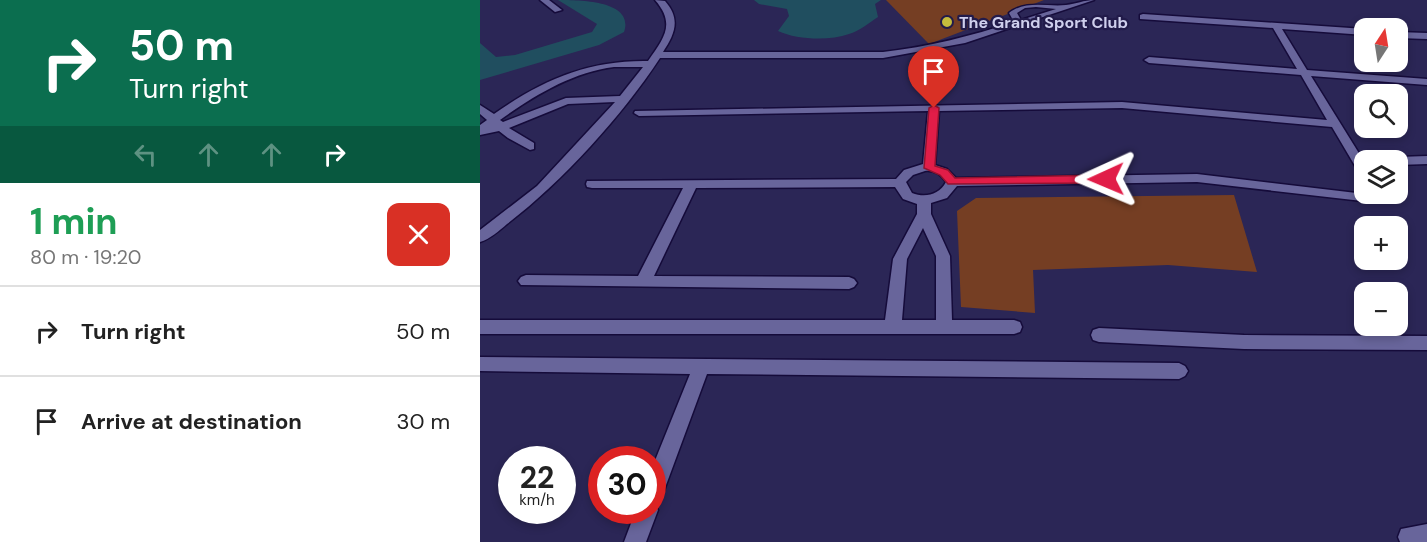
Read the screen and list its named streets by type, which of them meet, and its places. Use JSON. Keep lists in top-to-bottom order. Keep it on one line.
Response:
{"places":["The Grand Sport Club"],"north":"top","page":{"turn":["50 m","Turn right"],"map_buttons":["+","−"],"heading":["1 min","80 m · 19:20"],"list":[{"name":"Turn right","value":"50 m"},{"name":"Arrive at destination","value":"30 m"}],"speed":"22 km/h","limit":"30"}}
